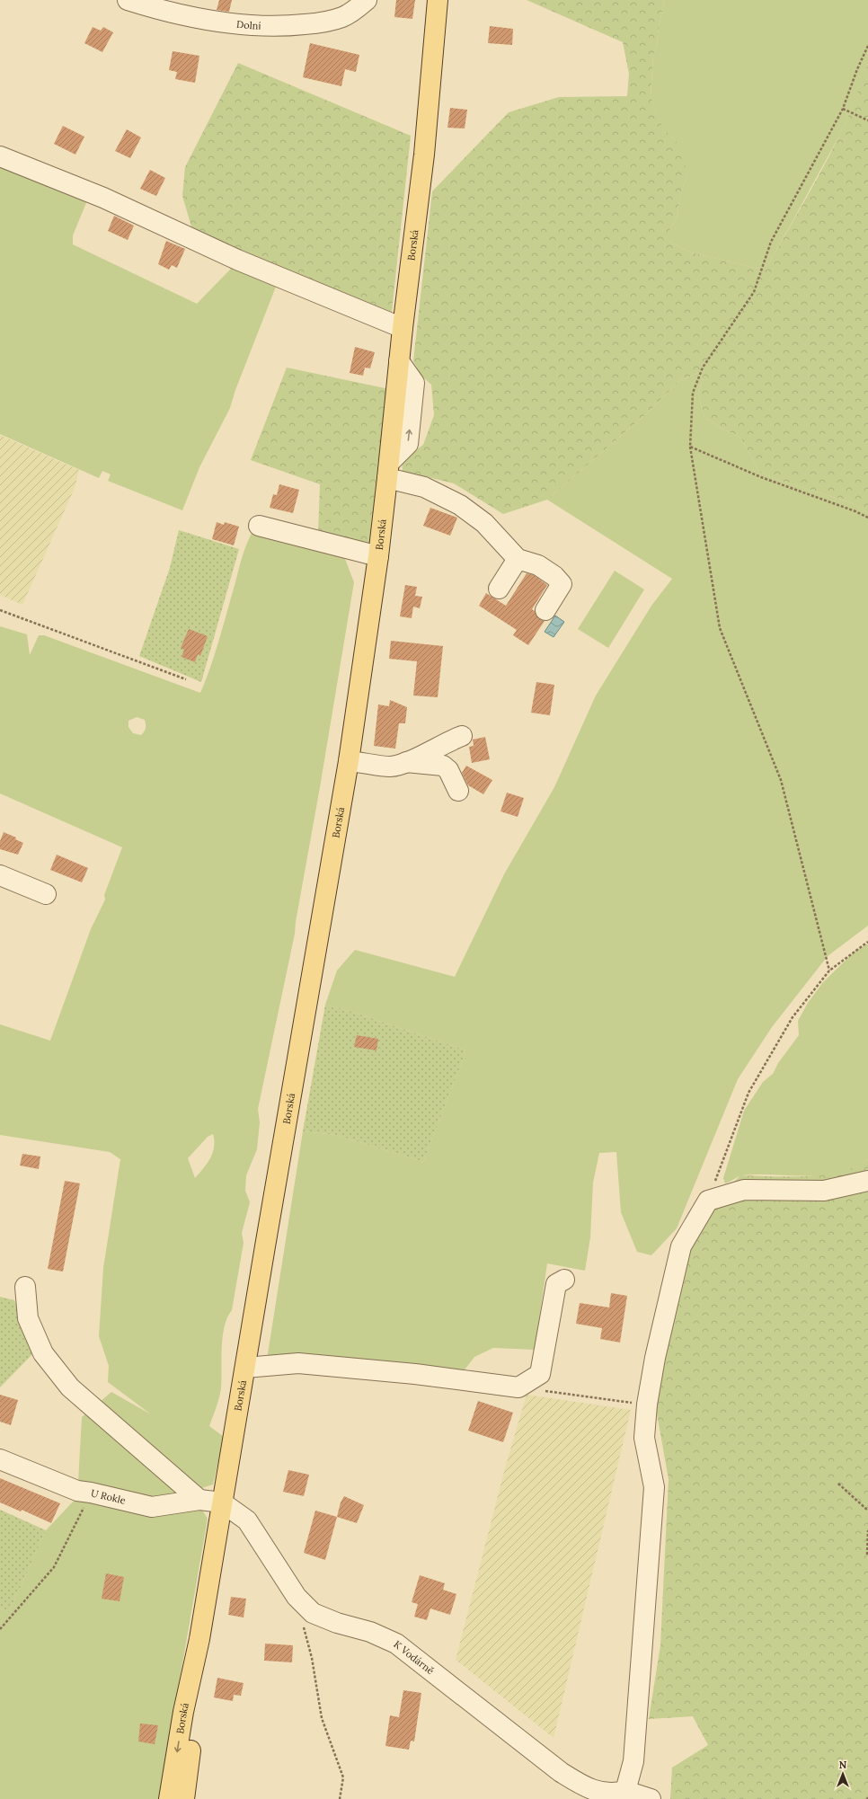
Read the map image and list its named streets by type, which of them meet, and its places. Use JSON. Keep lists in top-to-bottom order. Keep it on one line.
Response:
{"streets":{"main road":["Borská"],"street":["Dolní","U Rokle","K Vodárně"]},"crossings":[["Borská","U Rokle"],["Borská","K Vodárně"],["U Rokle","K Vodárně"]],"north":"top"}
